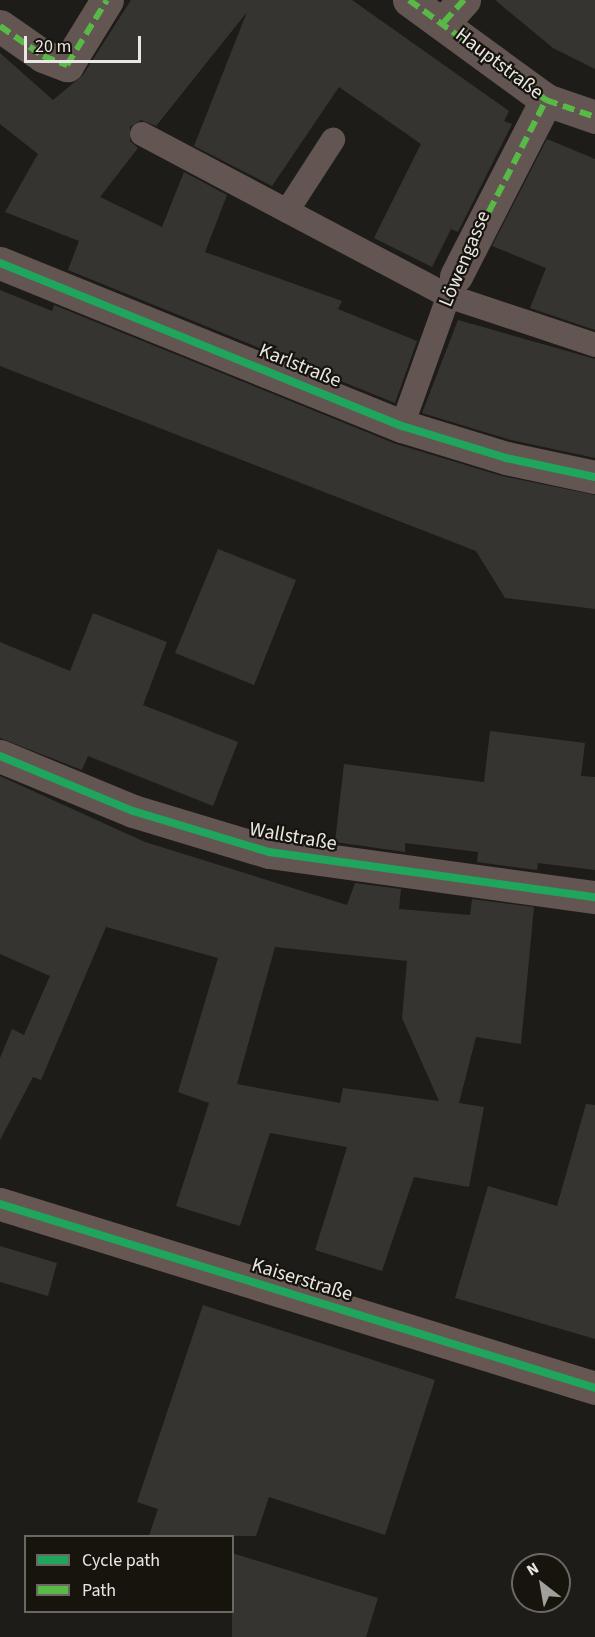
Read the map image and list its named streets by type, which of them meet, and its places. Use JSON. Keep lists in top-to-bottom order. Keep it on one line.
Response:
{"streets":{"street":["Hauptstraße","Löwengasse","Karlstraße","Wallstraße","Kaiserstraße"]},"crossings":[["Hauptstraße","Löwengasse"],["Löwengasse","Karlstraße"]],"legend":["Cycle path","Path"],"scale_bar":"20 m","north":"top left"}
